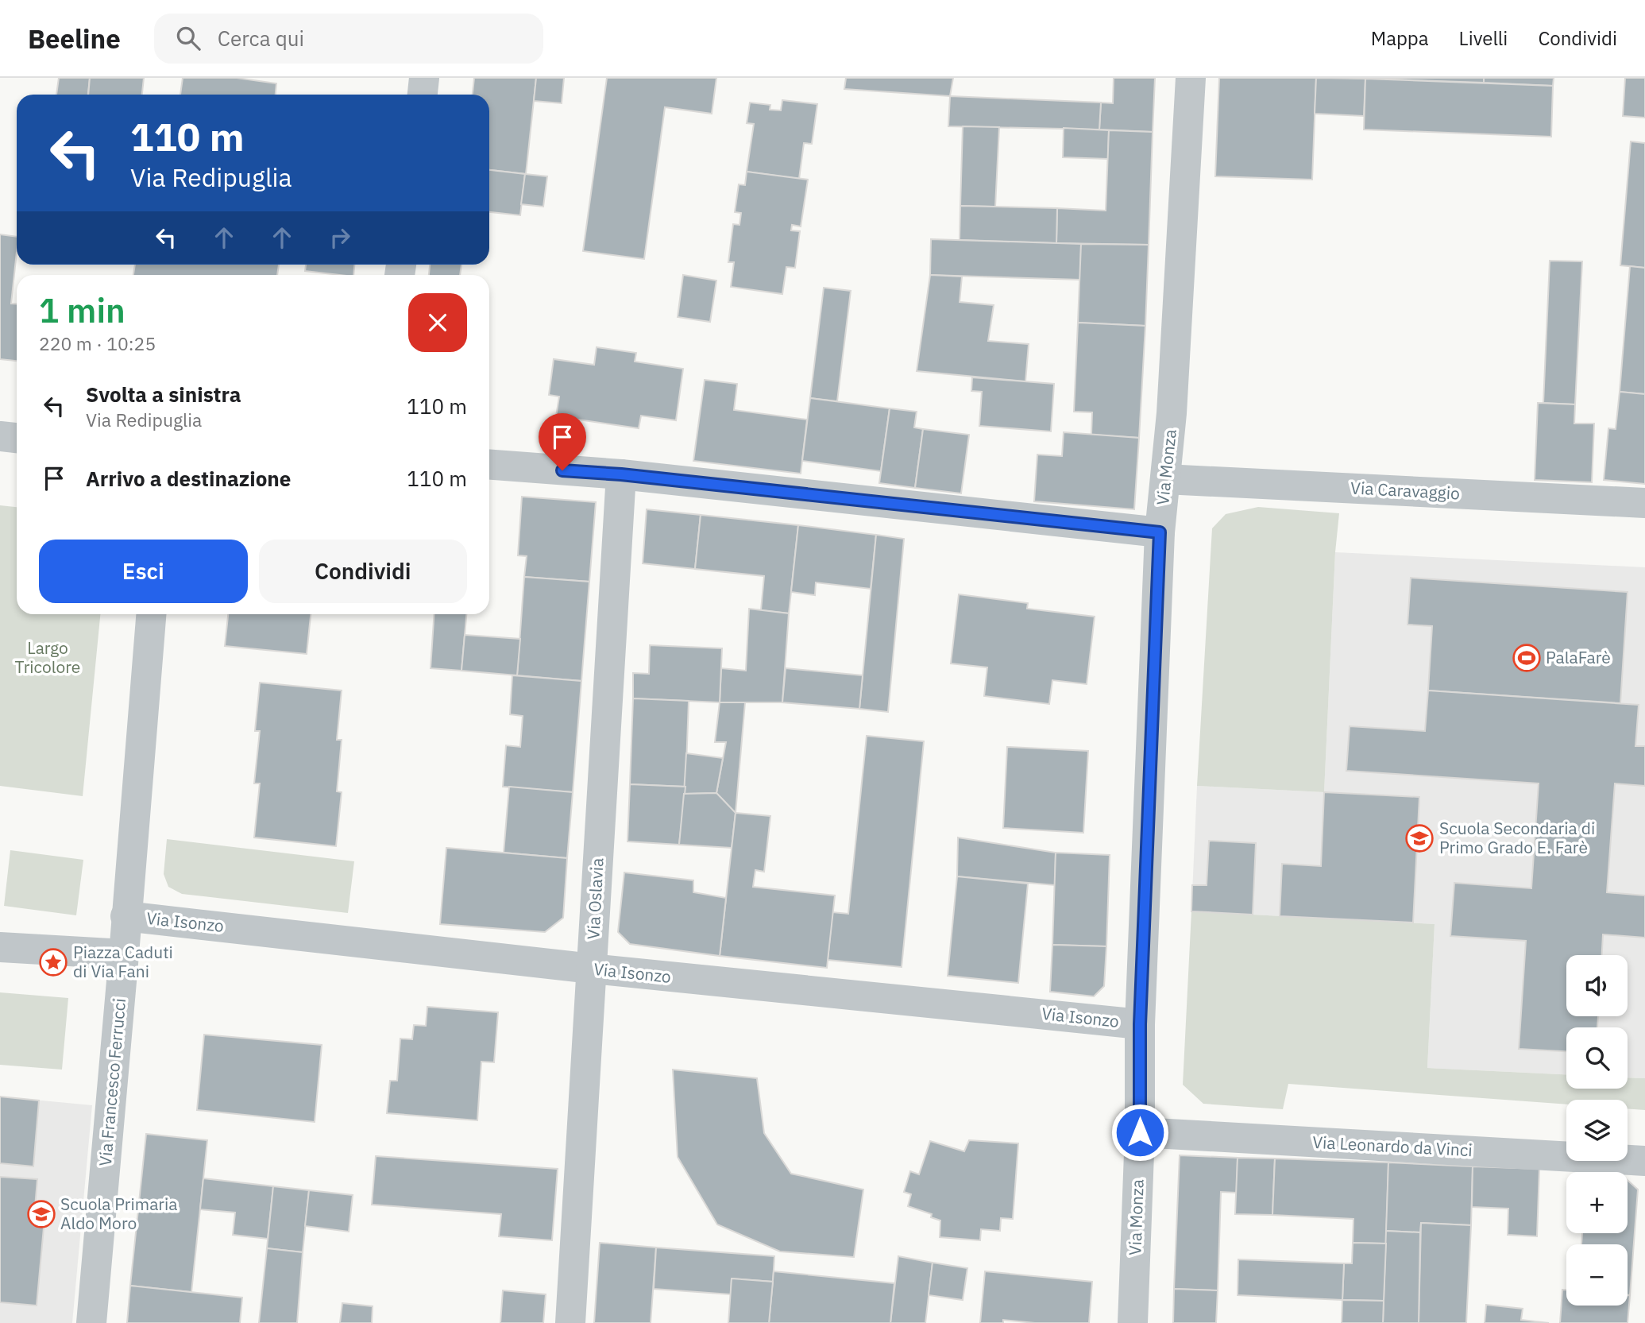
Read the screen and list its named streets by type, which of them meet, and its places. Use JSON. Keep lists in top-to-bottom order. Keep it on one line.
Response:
{"streets":{"street":["Via Monza","Via Caravaggio","Via Oslavia","Via Isonzo","Via Francesco Ferrucci","Via Leonardo da Vinci"]},"crossings":[["Via Monza","Via Caravaggio"],["Via Monza","Via Isonzo"],["Via Monza","Via Leonardo da Vinci"],["Via Oslavia","Via Isonzo"],["Via Isonzo","Via Francesco Ferrucci"]],"parks":["Largo Tricolore"],"places":{"sports":["PalaFarè"],"school or university":["Scuola Secondaria di Primo Grado E. Farè","Scuola Primaria Aldo Moro"],"place":["Piazza Caduti di Via Fani"]},"page":{"header":"Beeline","search":"Cerca qui","nav":["Mappa","Livelli","Condividi"],"turn":["110 m","Via Redipuglia"],"heading":["1 min","220 m · 10:25"],"list":[{"name":"Svolta a sinistra","note":"Via Redipuglia","value":"110 m"},{"name":"Arrivo a destinazione","value":"110 m"}],"buttons":["Esci","Condividi"],"map_buttons":["+","−"]}}
